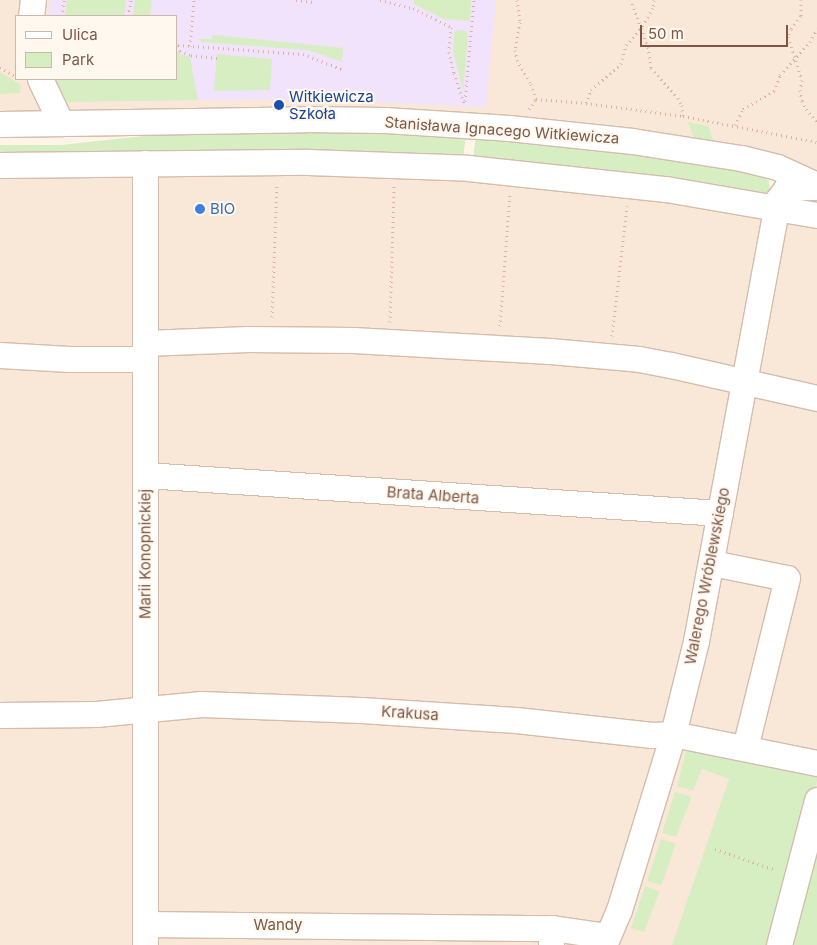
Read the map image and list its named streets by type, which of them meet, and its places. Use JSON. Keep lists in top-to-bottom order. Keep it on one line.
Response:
{"streets":{"street":["Stanisława Ignacego Witkiewicza","Brata Alberta","Marii Konopnickiej","Walerego Wróblewskiego","Krakusa","Wandy"]},"crossings":[["Stanisława Ignacego Witkiewicza","Walerego Wróblewskiego"],["Brata Alberta","Marii Konopnickiej"],["Brata Alberta","Walerego Wróblewskiego"],["Marii Konopnickiej","Krakusa"],["Marii Konopnickiej","Wandy"],["Walerego Wróblewskiego","Krakusa"],["Walerego Wróblewskiego","Wandy"]],"places":["Witkiewicza Szkoła","BIO"],"legend":["Ulica","Park"],"scale_bar":"50 m"}
